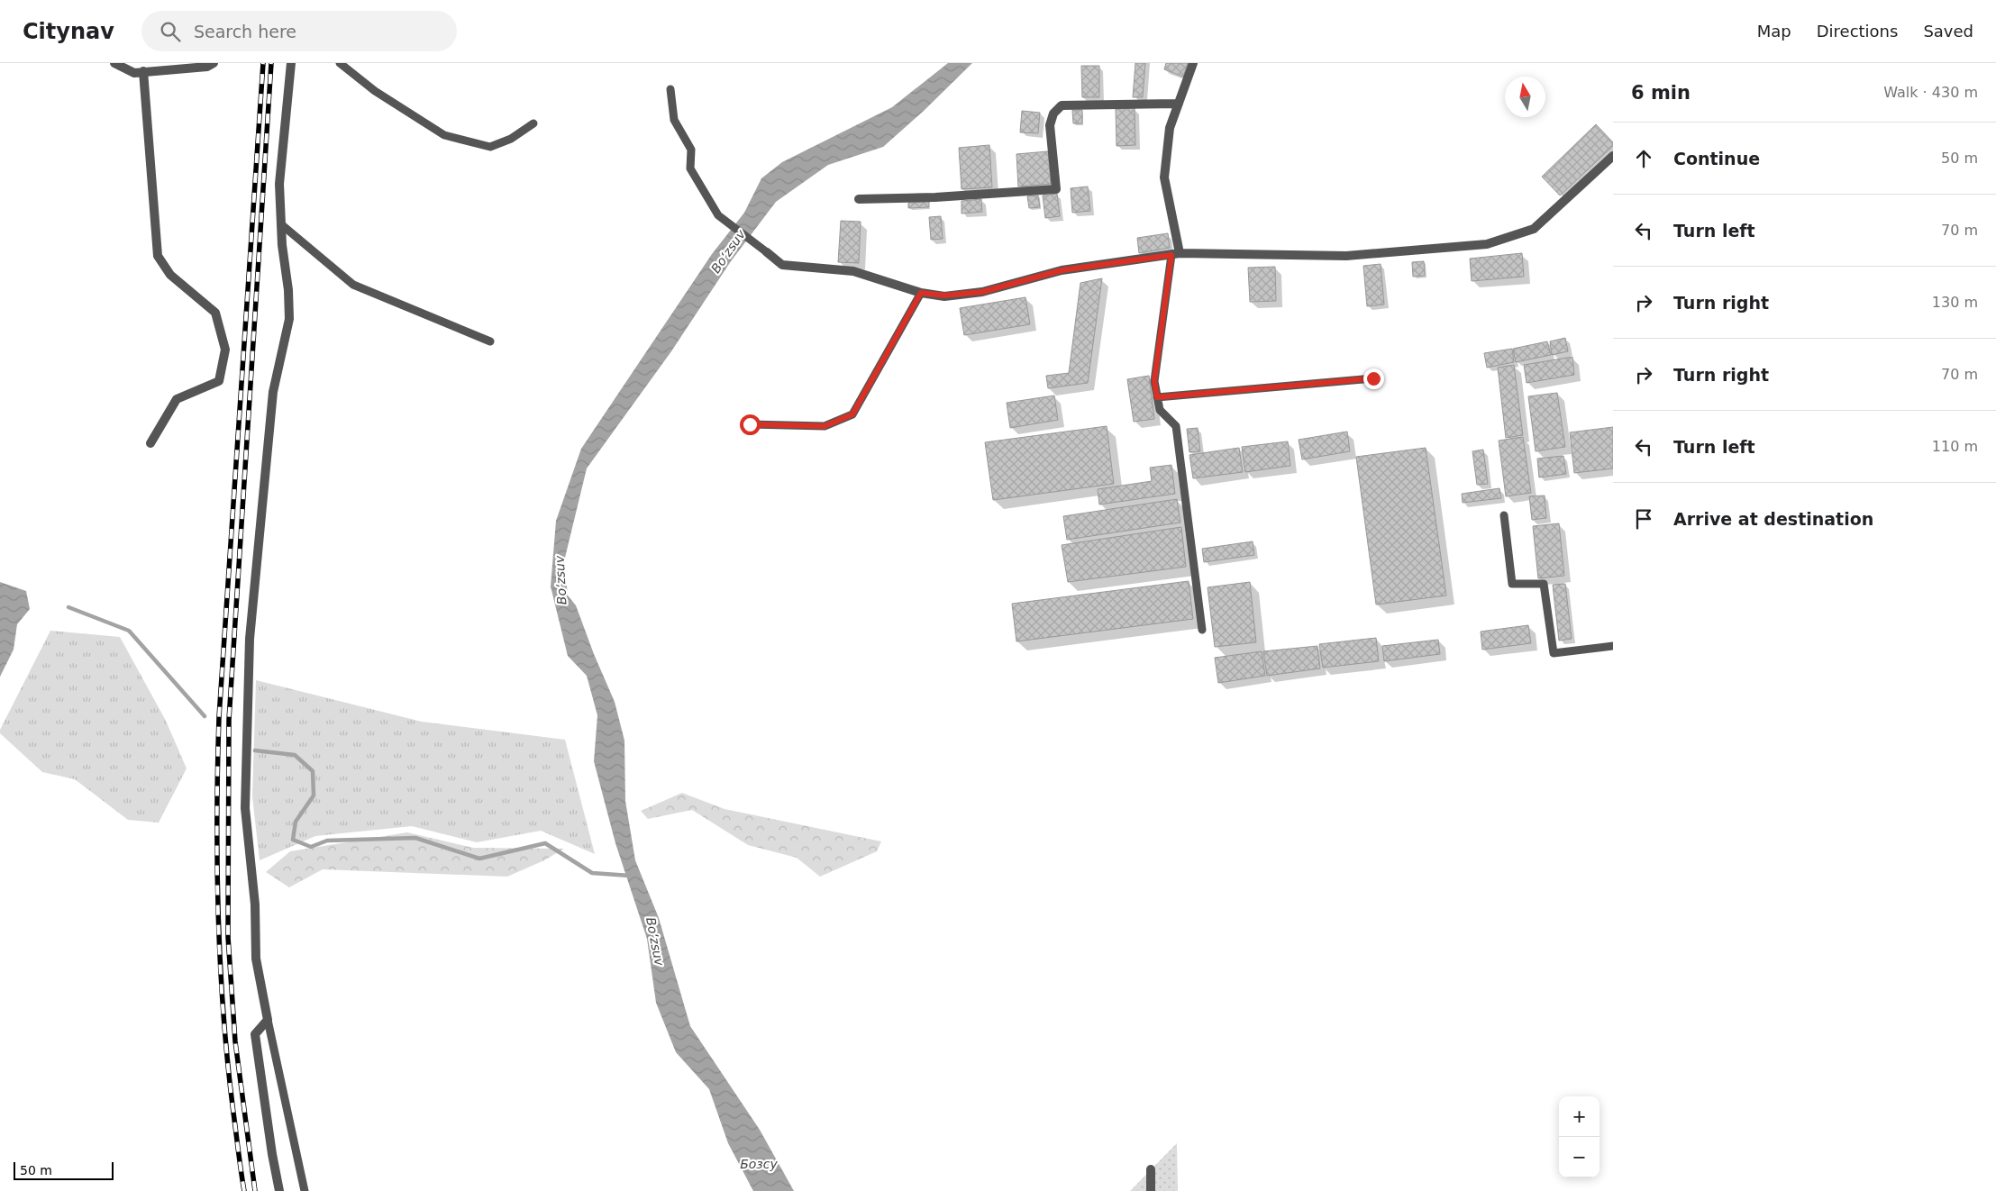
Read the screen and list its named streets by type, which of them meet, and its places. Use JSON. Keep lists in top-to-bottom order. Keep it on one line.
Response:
{"water":["Boʻzsuv","Бозсу"],"scale_bar":"50 m","north":"top","page":{"header":"Citynav","search":"Search here","nav":["Map","Directions","Saved"],"heading":["6 min","Walk · 430 m"],"list":[["Continue","50 m"],["Turn left","70 m"],["Turn right","130 m"],["Turn right","70 m"],["Turn left","110 m"],"Arrive at destination"],"map_buttons":["+","−"],"scale":"50 m"}}
